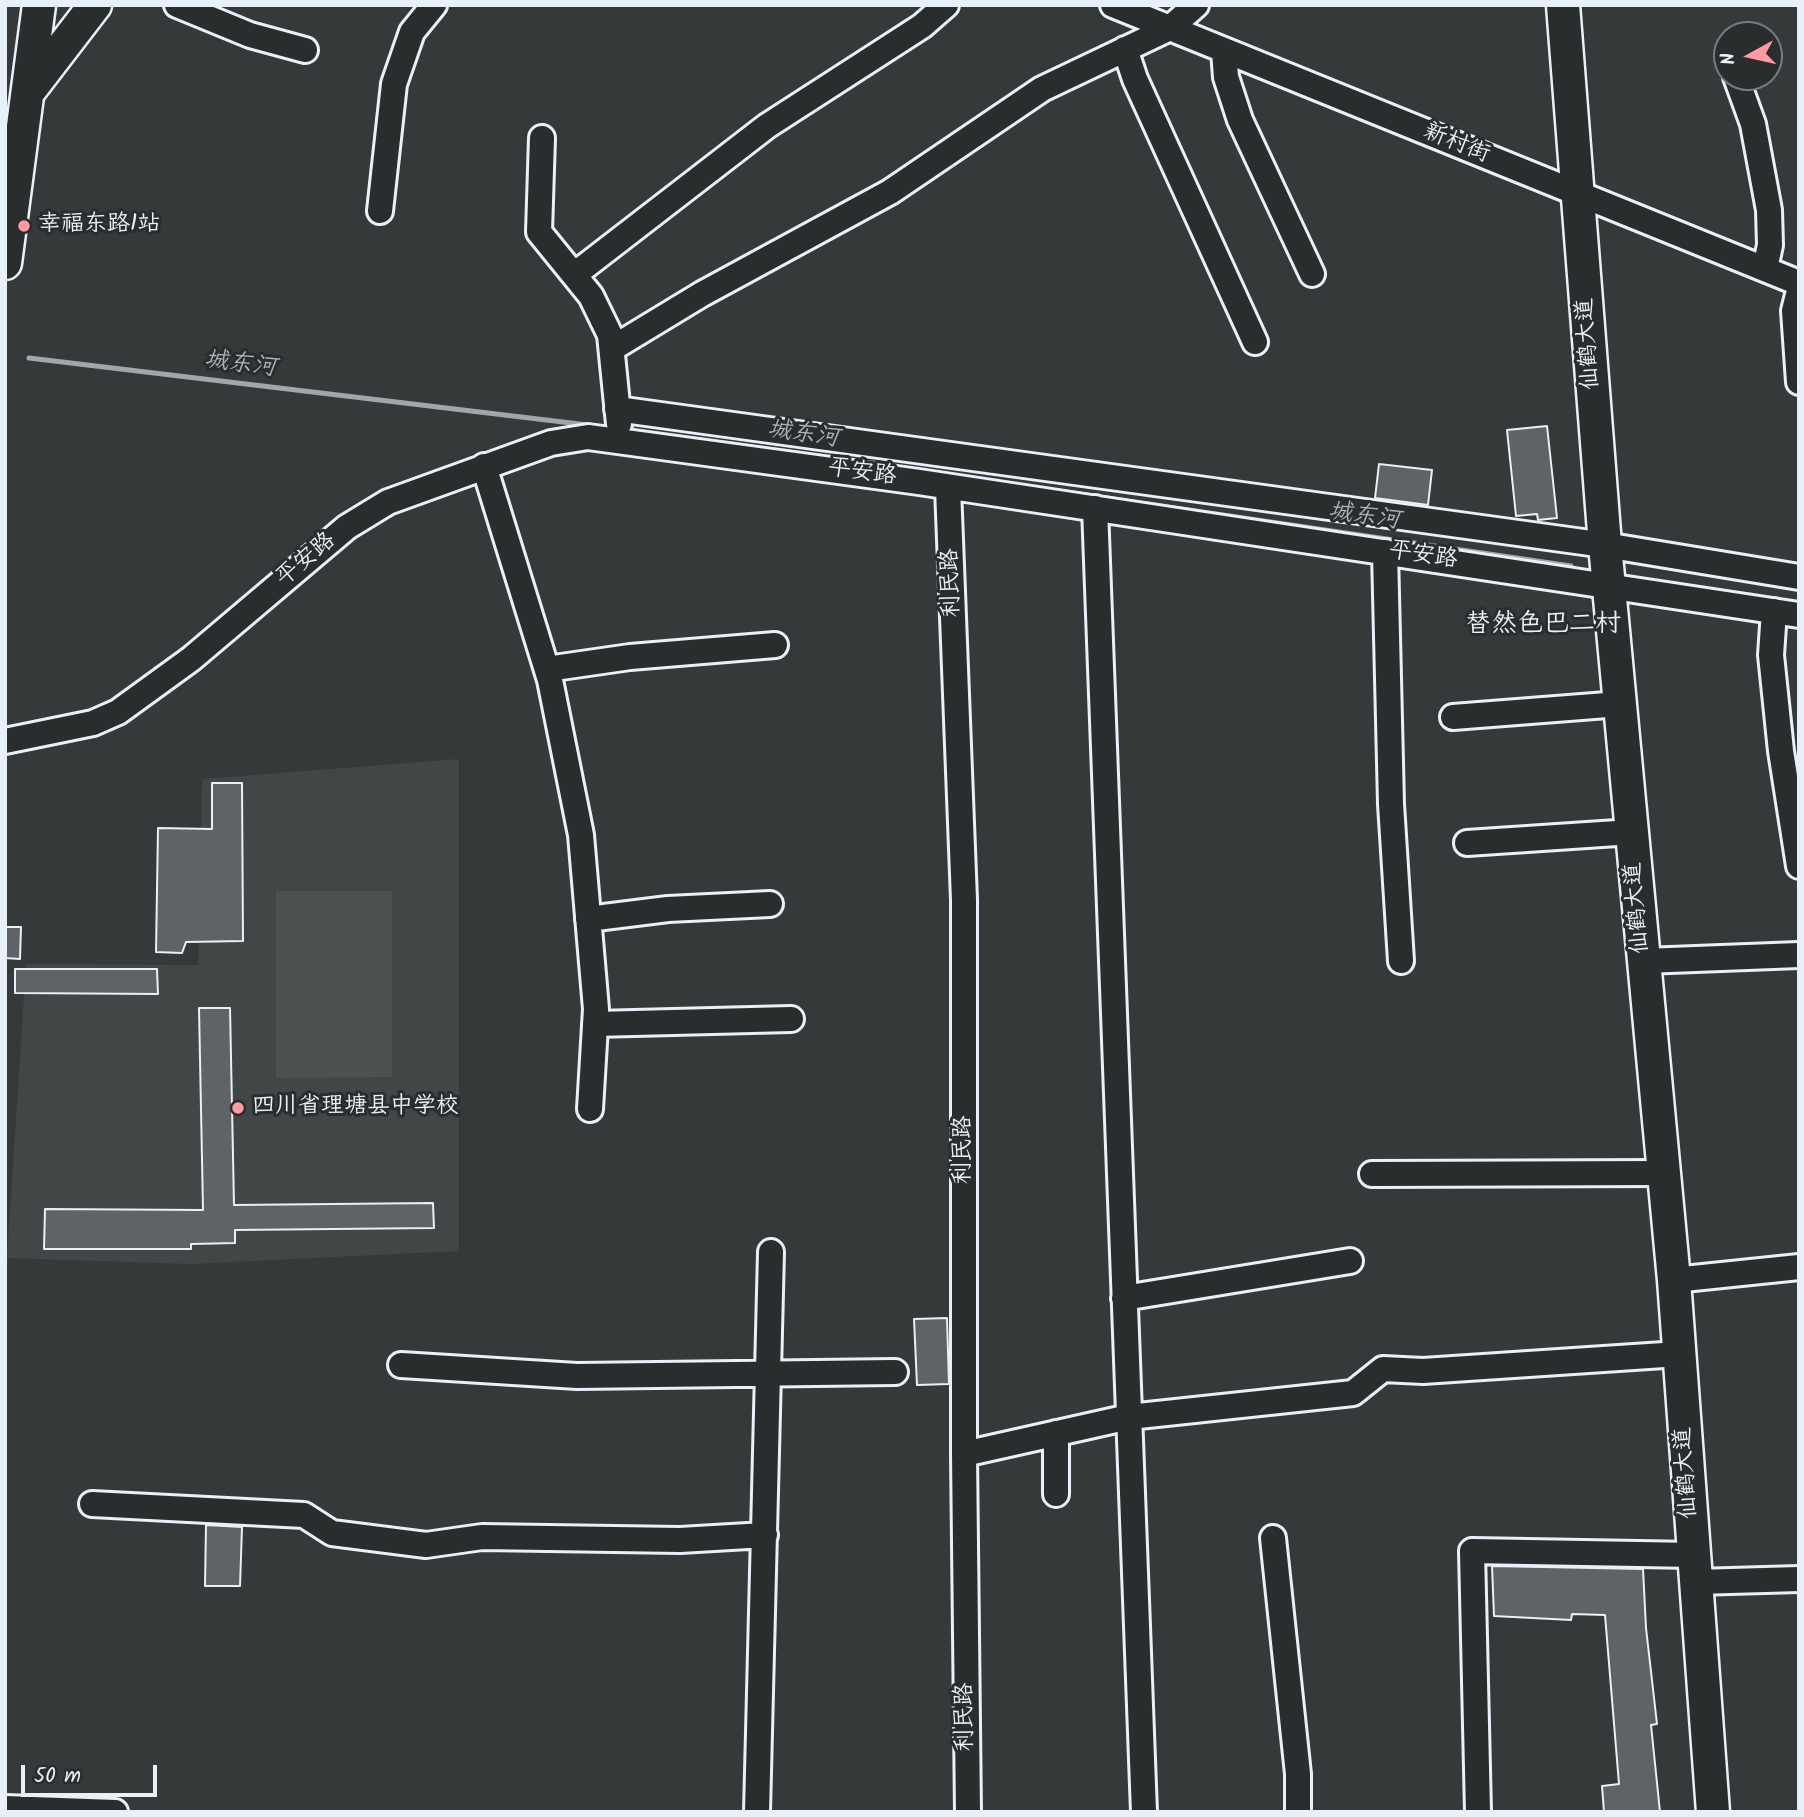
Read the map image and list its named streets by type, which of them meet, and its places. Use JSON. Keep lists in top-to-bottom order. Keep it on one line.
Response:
{"streets":{"main road":["仙鹤大道"],"street":["新村街","平安路","利民路"]},"crossings":[["新村街","仙鹤大道"],["仙鹤大道","平安路"],["平安路","利民路"]],"districts":["替然色巴二村"],"water":["城东河"],"places":["幸福东路1站","四川省理塘县中学校"],"scale_bar":"50 m","north":"left"}
